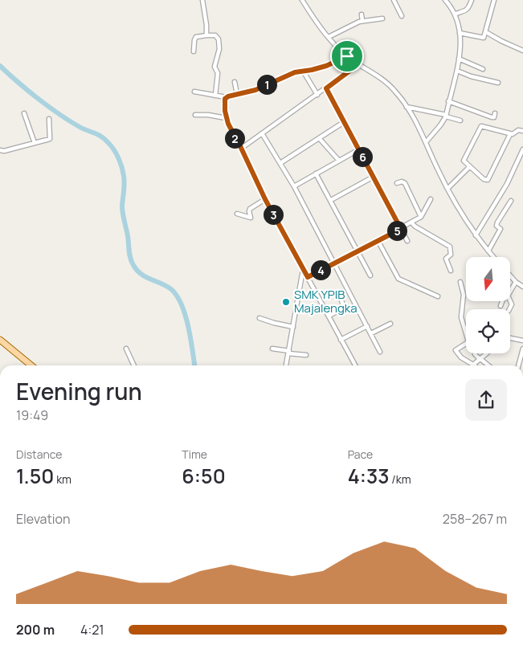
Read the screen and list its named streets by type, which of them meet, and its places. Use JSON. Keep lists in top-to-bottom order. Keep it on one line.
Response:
{"places":["SMK YPIB Majalengka"],"north":"bottom","page":{"pins":["1","2","6","3","5","4"],"heading":["Evening run","19:49"],"stats":[["Distance","1.50 km"],["Time","6:50"],["Pace","4:33 /km"]],"chart":["Elevation","258–267 m"],"list":[{"name":"200 m","note":"4:21"}]}}
